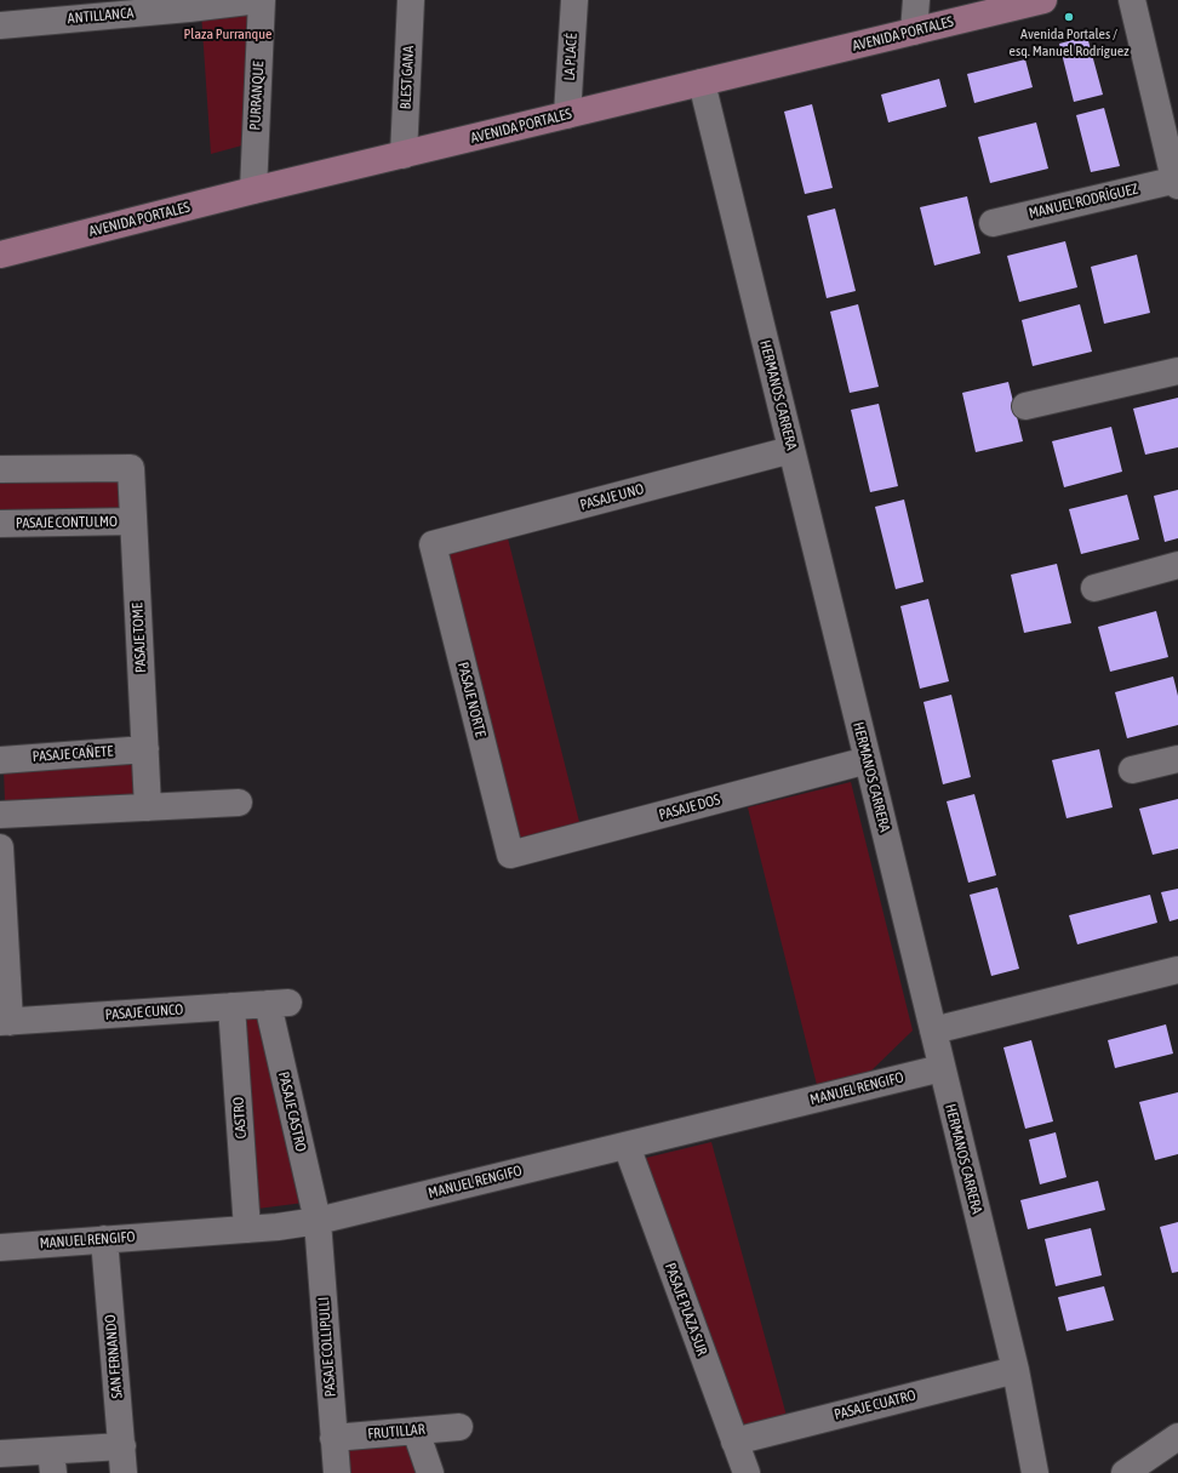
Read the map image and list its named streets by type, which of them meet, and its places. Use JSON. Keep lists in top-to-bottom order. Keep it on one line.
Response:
{"streets":{"main road":["AVENIDA PORTALES"],"street":["ANTILLANCA","LA PLACÉ","BLEST GANA","PURRANQUE","MANUEL RODRÍGUEZ","HERMANOS CARRERA","PASAJE UNO","PASAJE CONTULMO","PASAJE TOME","PASAJE NORTE","PASAJE CAÑETE","PASAJE DOS","PASAJE CUNCO","MANUEL RENGIFO","PASAJE CASTRO","CASTRO","PASAJE PLAZA SUR","PASAJE COLLIPULLI","SAN FERNANDO","PASAJE CUATRO","FRUTILLAR"]},"crossings":[["AVENIDA PORTALES","LA PLACÉ"],["AVENIDA PORTALES","BLEST GANA"],["AVENIDA PORTALES","PURRANQUE"],["AVENIDA PORTALES","HERMANOS CARRERA"],["HERMANOS CARRERA","PASAJE UNO"],["HERMANOS CARRERA","PASAJE DOS"],["HERMANOS CARRERA","MANUEL RENGIFO"],["HERMANOS CARRERA","PASAJE CUATRO"],["PASAJE UNO","PASAJE NORTE"],["PASAJE CONTULMO","PASAJE TOME"],["PASAJE TOME","PASAJE CAÑETE"],["PASAJE NORTE","PASAJE DOS"],["PASAJE CUNCO","PASAJE CASTRO"],["PASAJE CUNCO","CASTRO"],["MANUEL RENGIFO","PASAJE CASTRO"],["MANUEL RENGIFO","CASTRO"],["MANUEL RENGIFO","PASAJE PLAZA SUR"],["MANUEL RENGIFO","PASAJE COLLIPULLI"],["MANUEL RENGIFO","SAN FERNANDO"],["PASAJE CASTRO","PASAJE COLLIPULLI"],["PASAJE PLAZA SUR","PASAJE CUATRO"],["PASAJE COLLIPULLI","FRUTILLAR"]],"parks":["Plaza Purranque"],"places":["Avenida Portales / esq. Manuel Rodríguez"]}
